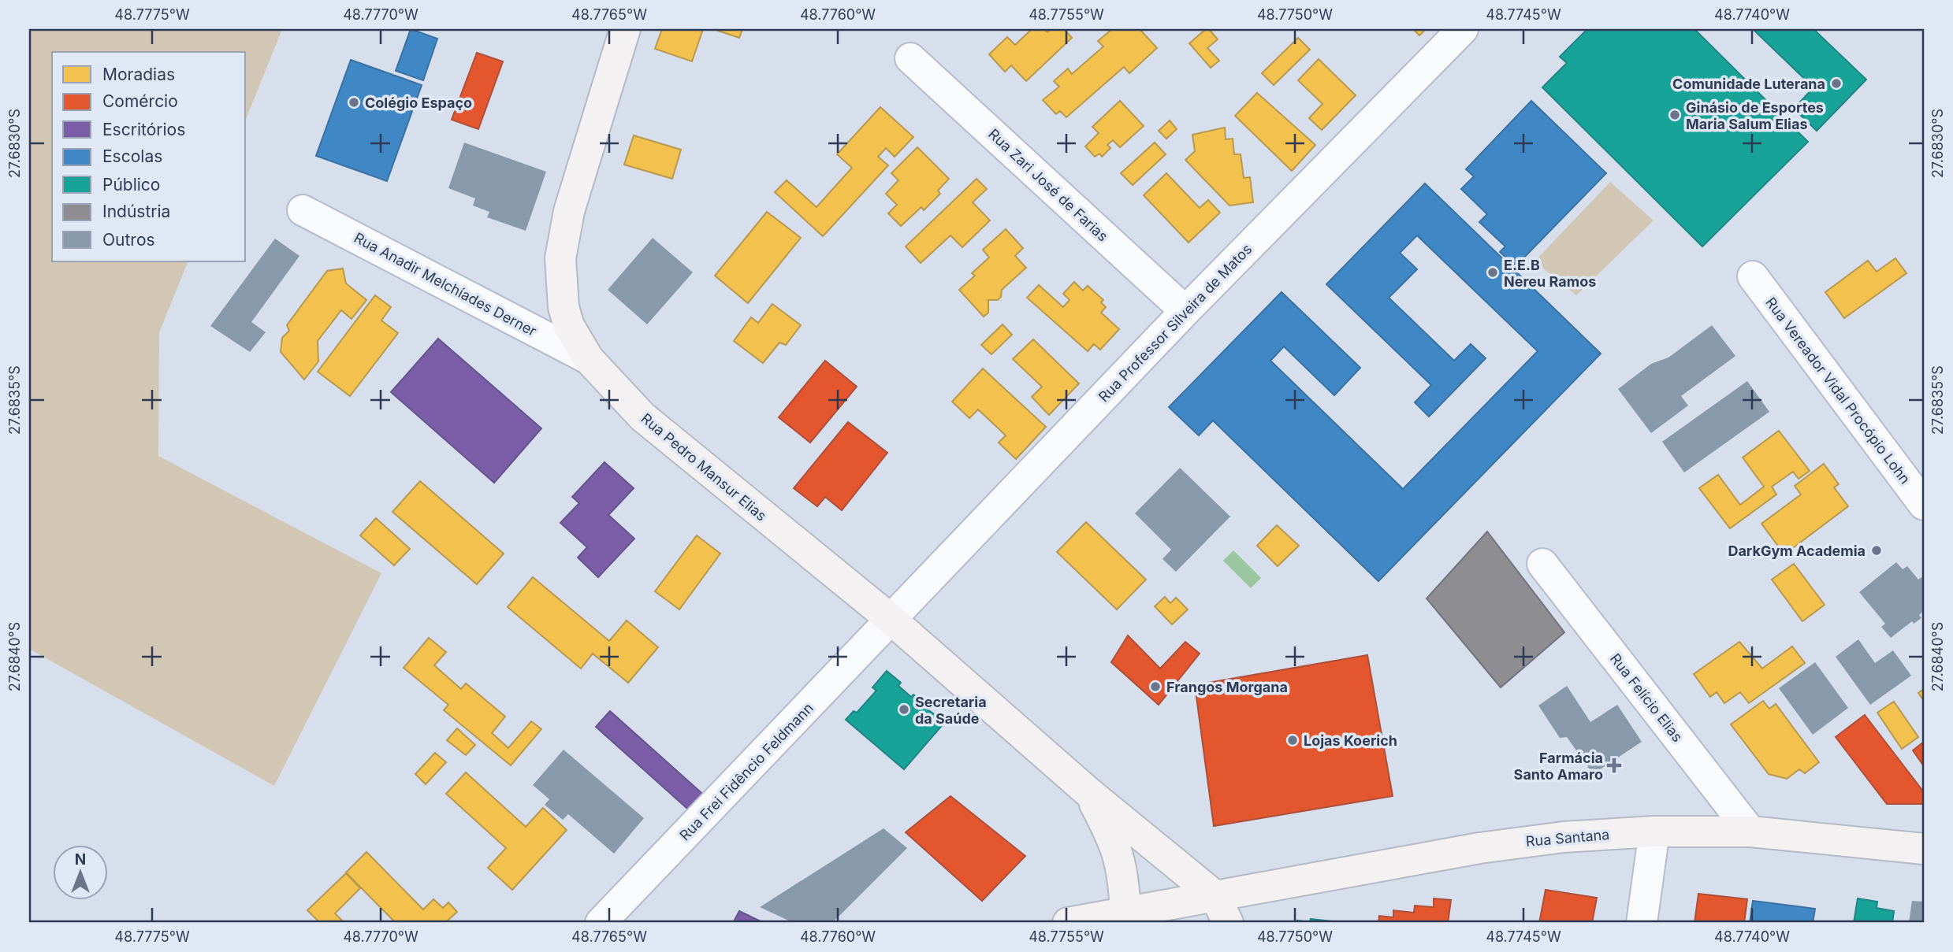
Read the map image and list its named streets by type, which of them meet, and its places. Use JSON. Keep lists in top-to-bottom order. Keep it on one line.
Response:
{"streets":{"main road":["Rua Pedro Mansur Elias","Rua Santana"],"street":["Rua Zari José de Farias","Rua Anadir Melchíades Derner","Rua Professor Silveira de Matos","Rua Vereador Vidal Procópio Lohn","Rua Felício Elias","Rua Frei Fidêncio Feldmann"]},"crossings":[["Rua Zari José de Farias","Rua Professor Silveira de Matos"],["Rua Anadir Melchíades Derner","Rua Pedro Mansur Elias"],["Rua Professor Silveira de Matos","Rua Pedro Mansur Elias"],["Rua Professor Silveira de Matos","Rua Frei Fidêncio Feldmann"],["Rua Pedro Mansur Elias","Rua Frei Fidêncio Feldmann"],["Rua Pedro Mansur Elias","Rua Santana"],["Rua Felício Elias","Rua Santana"]],"places":{"other":["Comunidade Luterana","Colégio Espaço","Ginásio de Esportes Maria Salum Elias","E.E.B Nereu Ramos","DarkGym Academia","Frangos Morgana","Secretaria da Saúde","Lojas Koerich"],"health":["Farmácia Santo Amaro"]},"legend":["Moradias","Comércio","Escritórios","Escolas","Público","Indústria","Outros"],"north":"top","coordinates":["48.7775°W","48.7770°W","48.7765°W","48.7760°W","48.7755°W","48.7750°W","48.7745°W","48.7740°W","27.6830°S","27.6835°S","27.6840°S"]}
